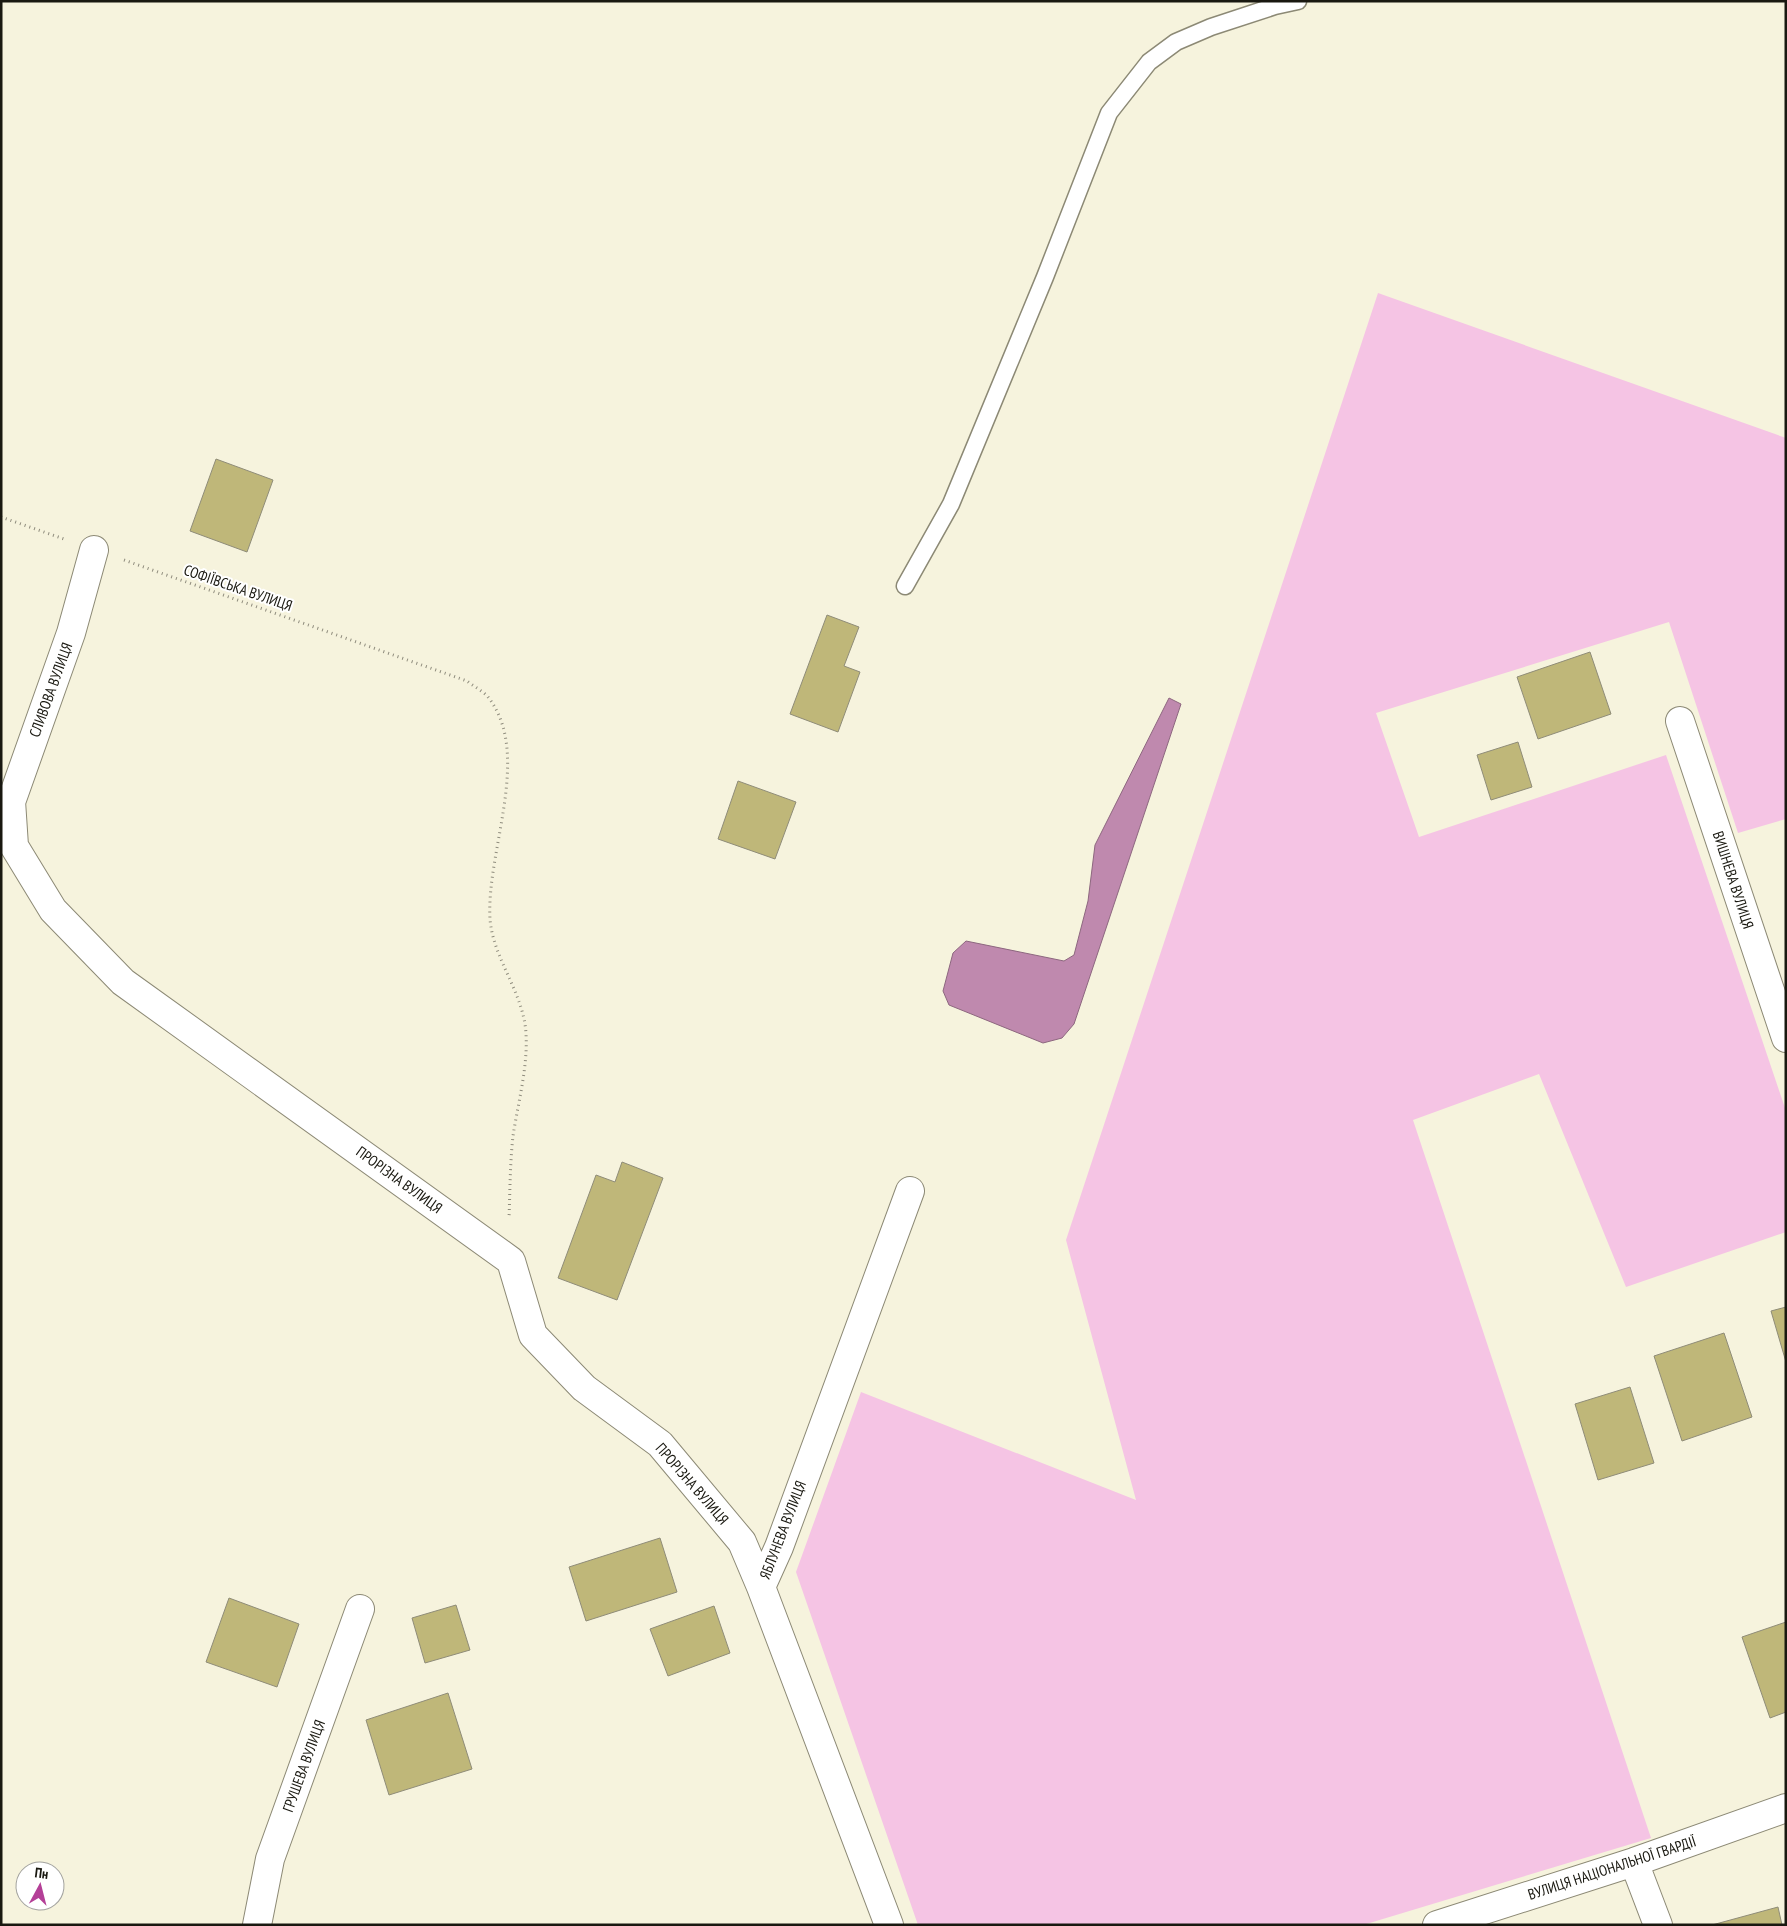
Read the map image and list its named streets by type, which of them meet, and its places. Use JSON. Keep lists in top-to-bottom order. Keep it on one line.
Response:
{"streets":{"street":["СЛИВОВА ВУЛИЦЯ","ВИШНЕВА ВУЛИЦЯ","ПРОРІЗНА ВУЛИЦЯ","ЯБЛУНЕВА ВУЛИЦЯ","ГРУШЕВА ВУЛИЦЯ","ВУЛИЦЯ НАЦІОНАЛЬНОЇ ГВАРДІЇ"],"path":["СОФІЇВСЬКА ВУЛИЦЯ"]},"crossings":[["СОФІЇВСЬКА ВУЛИЦЯ","СЛИВОВА ВУЛИЦЯ"],["СОФІЇВСЬКА ВУЛИЦЯ","ПРОРІЗНА ВУЛИЦЯ"],["СЛИВОВА ВУЛИЦЯ","ПРОРІЗНА ВУЛИЦЯ"],["ПРОРІЗНА ВУЛИЦЯ","ЯБЛУНЕВА ВУЛИЦЯ"]],"north":"top"}
